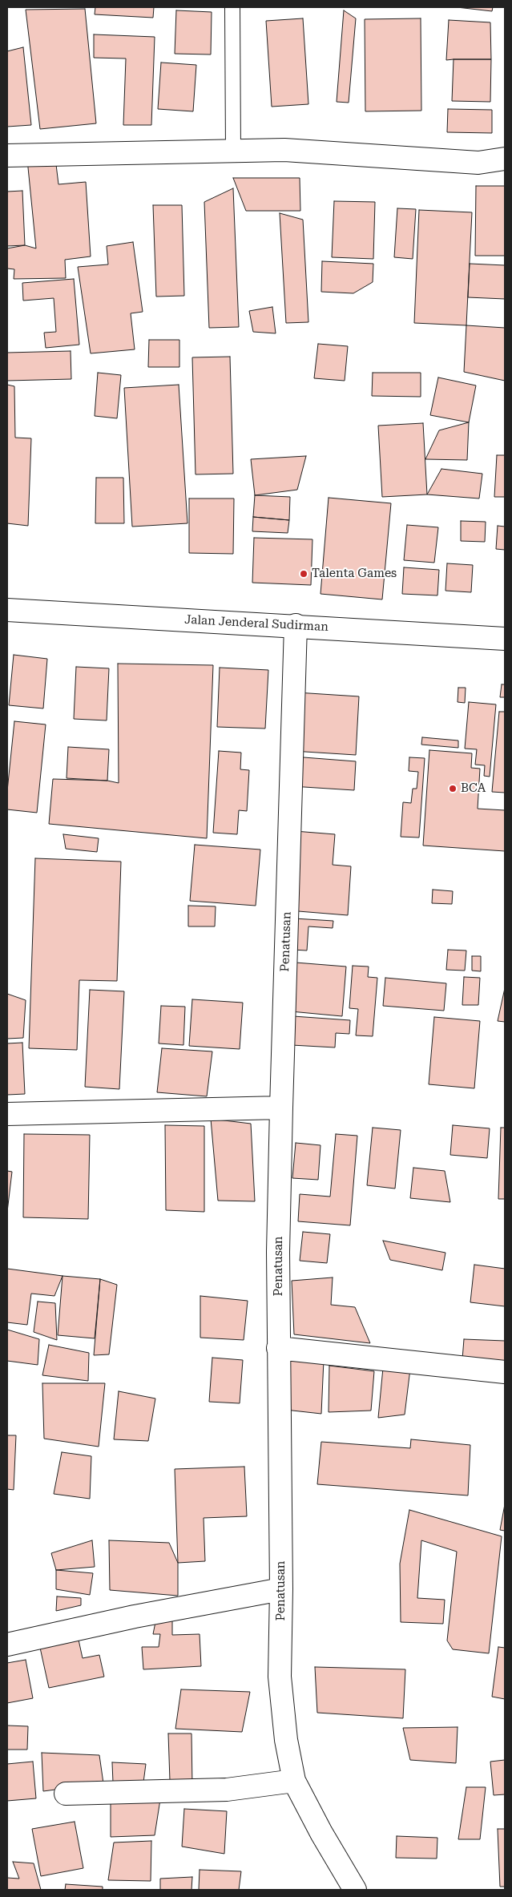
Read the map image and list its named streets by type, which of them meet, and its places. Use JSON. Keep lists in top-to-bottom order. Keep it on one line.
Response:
{"streets":{"street":["Jalan Jenderal Sudirman","Penatusan"]},"crossings":[["Jalan Jenderal Sudirman","Penatusan"]],"places":["Talenta Games","BCA"]}
